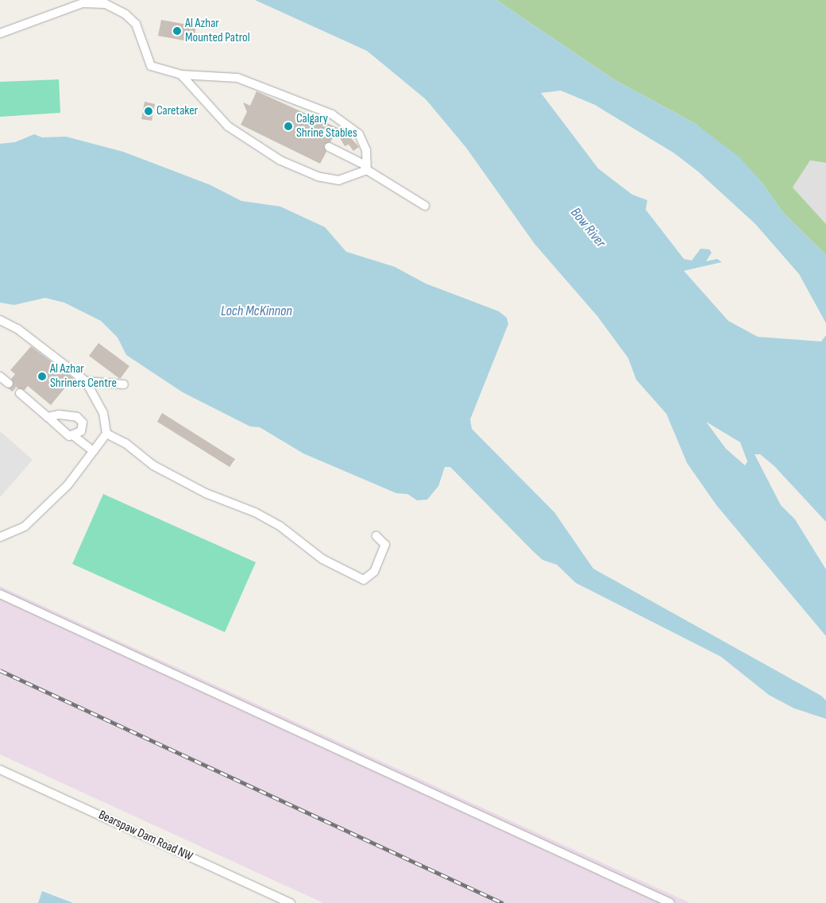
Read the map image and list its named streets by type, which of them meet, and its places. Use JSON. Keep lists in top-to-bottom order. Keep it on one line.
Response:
{"streets":{"street":["Bearspaw Dam Road NW"]},"water":["Bow River","Loch McKinnon"],"places":["Al Azhar Mounted Patrol","Caretaker","Calgary Shrine Stables","Al Azhar Shriners Centre"]}
